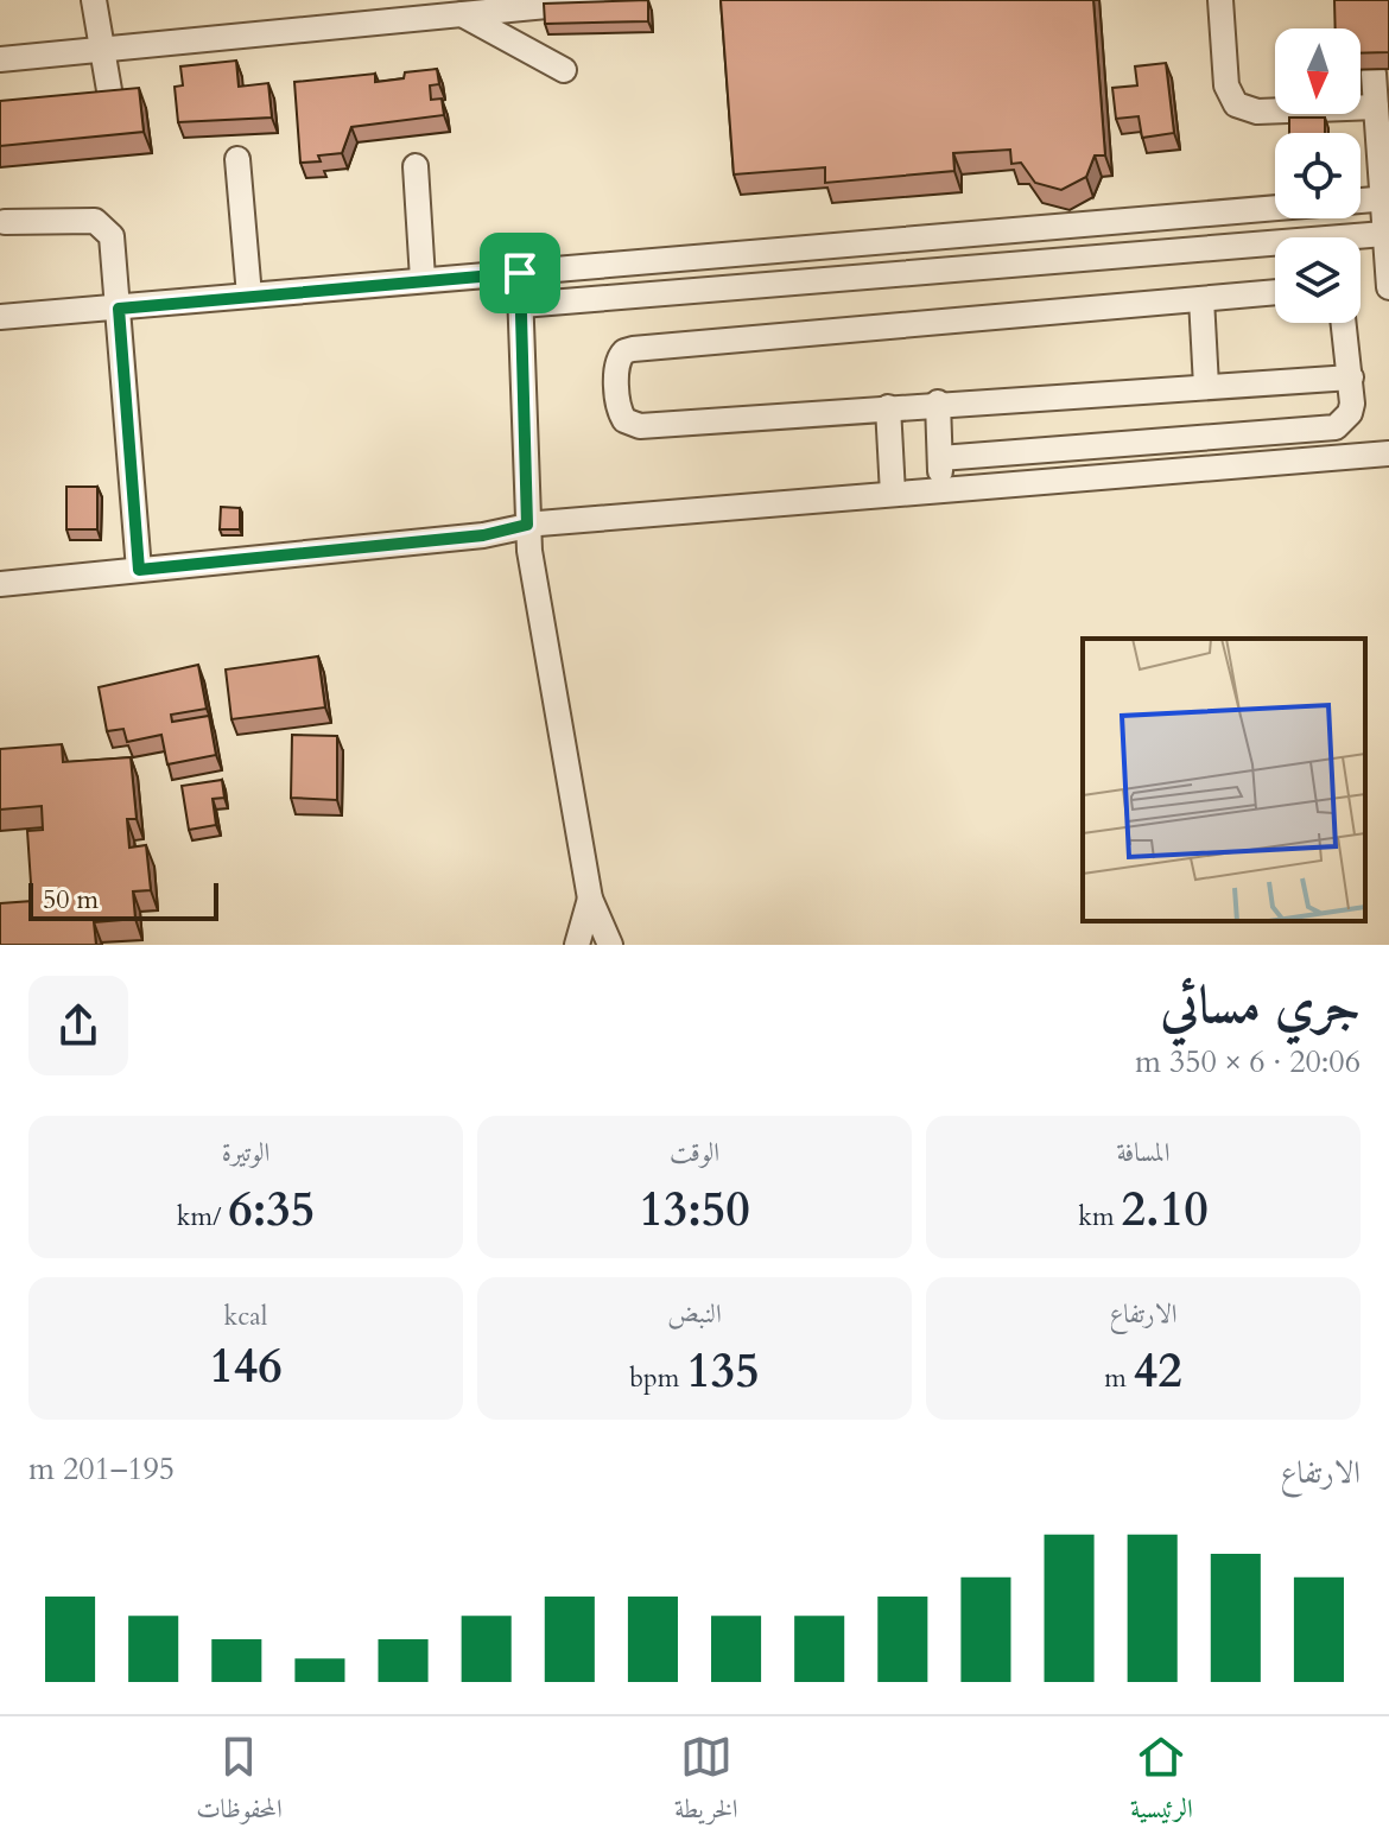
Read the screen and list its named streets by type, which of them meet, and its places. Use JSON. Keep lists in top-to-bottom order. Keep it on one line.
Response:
{"scale_bar":"50 m","north":"bottom","page":{"scale":"50 m","heading":["جري مسائي","20:06 · 6 × 350 m"],"stats":[["المسافة","2.10 km"],["الوقت","13:50"],["الوتيرة","6:35 /km"],["الارتفاع","42 m"],["النبض","135 bpm"],["kcal","146"]],"chart":["الارتفاع","195–201 m"],"tabs":["الرئيسية","الخريطة","المحفوظات"]}}
